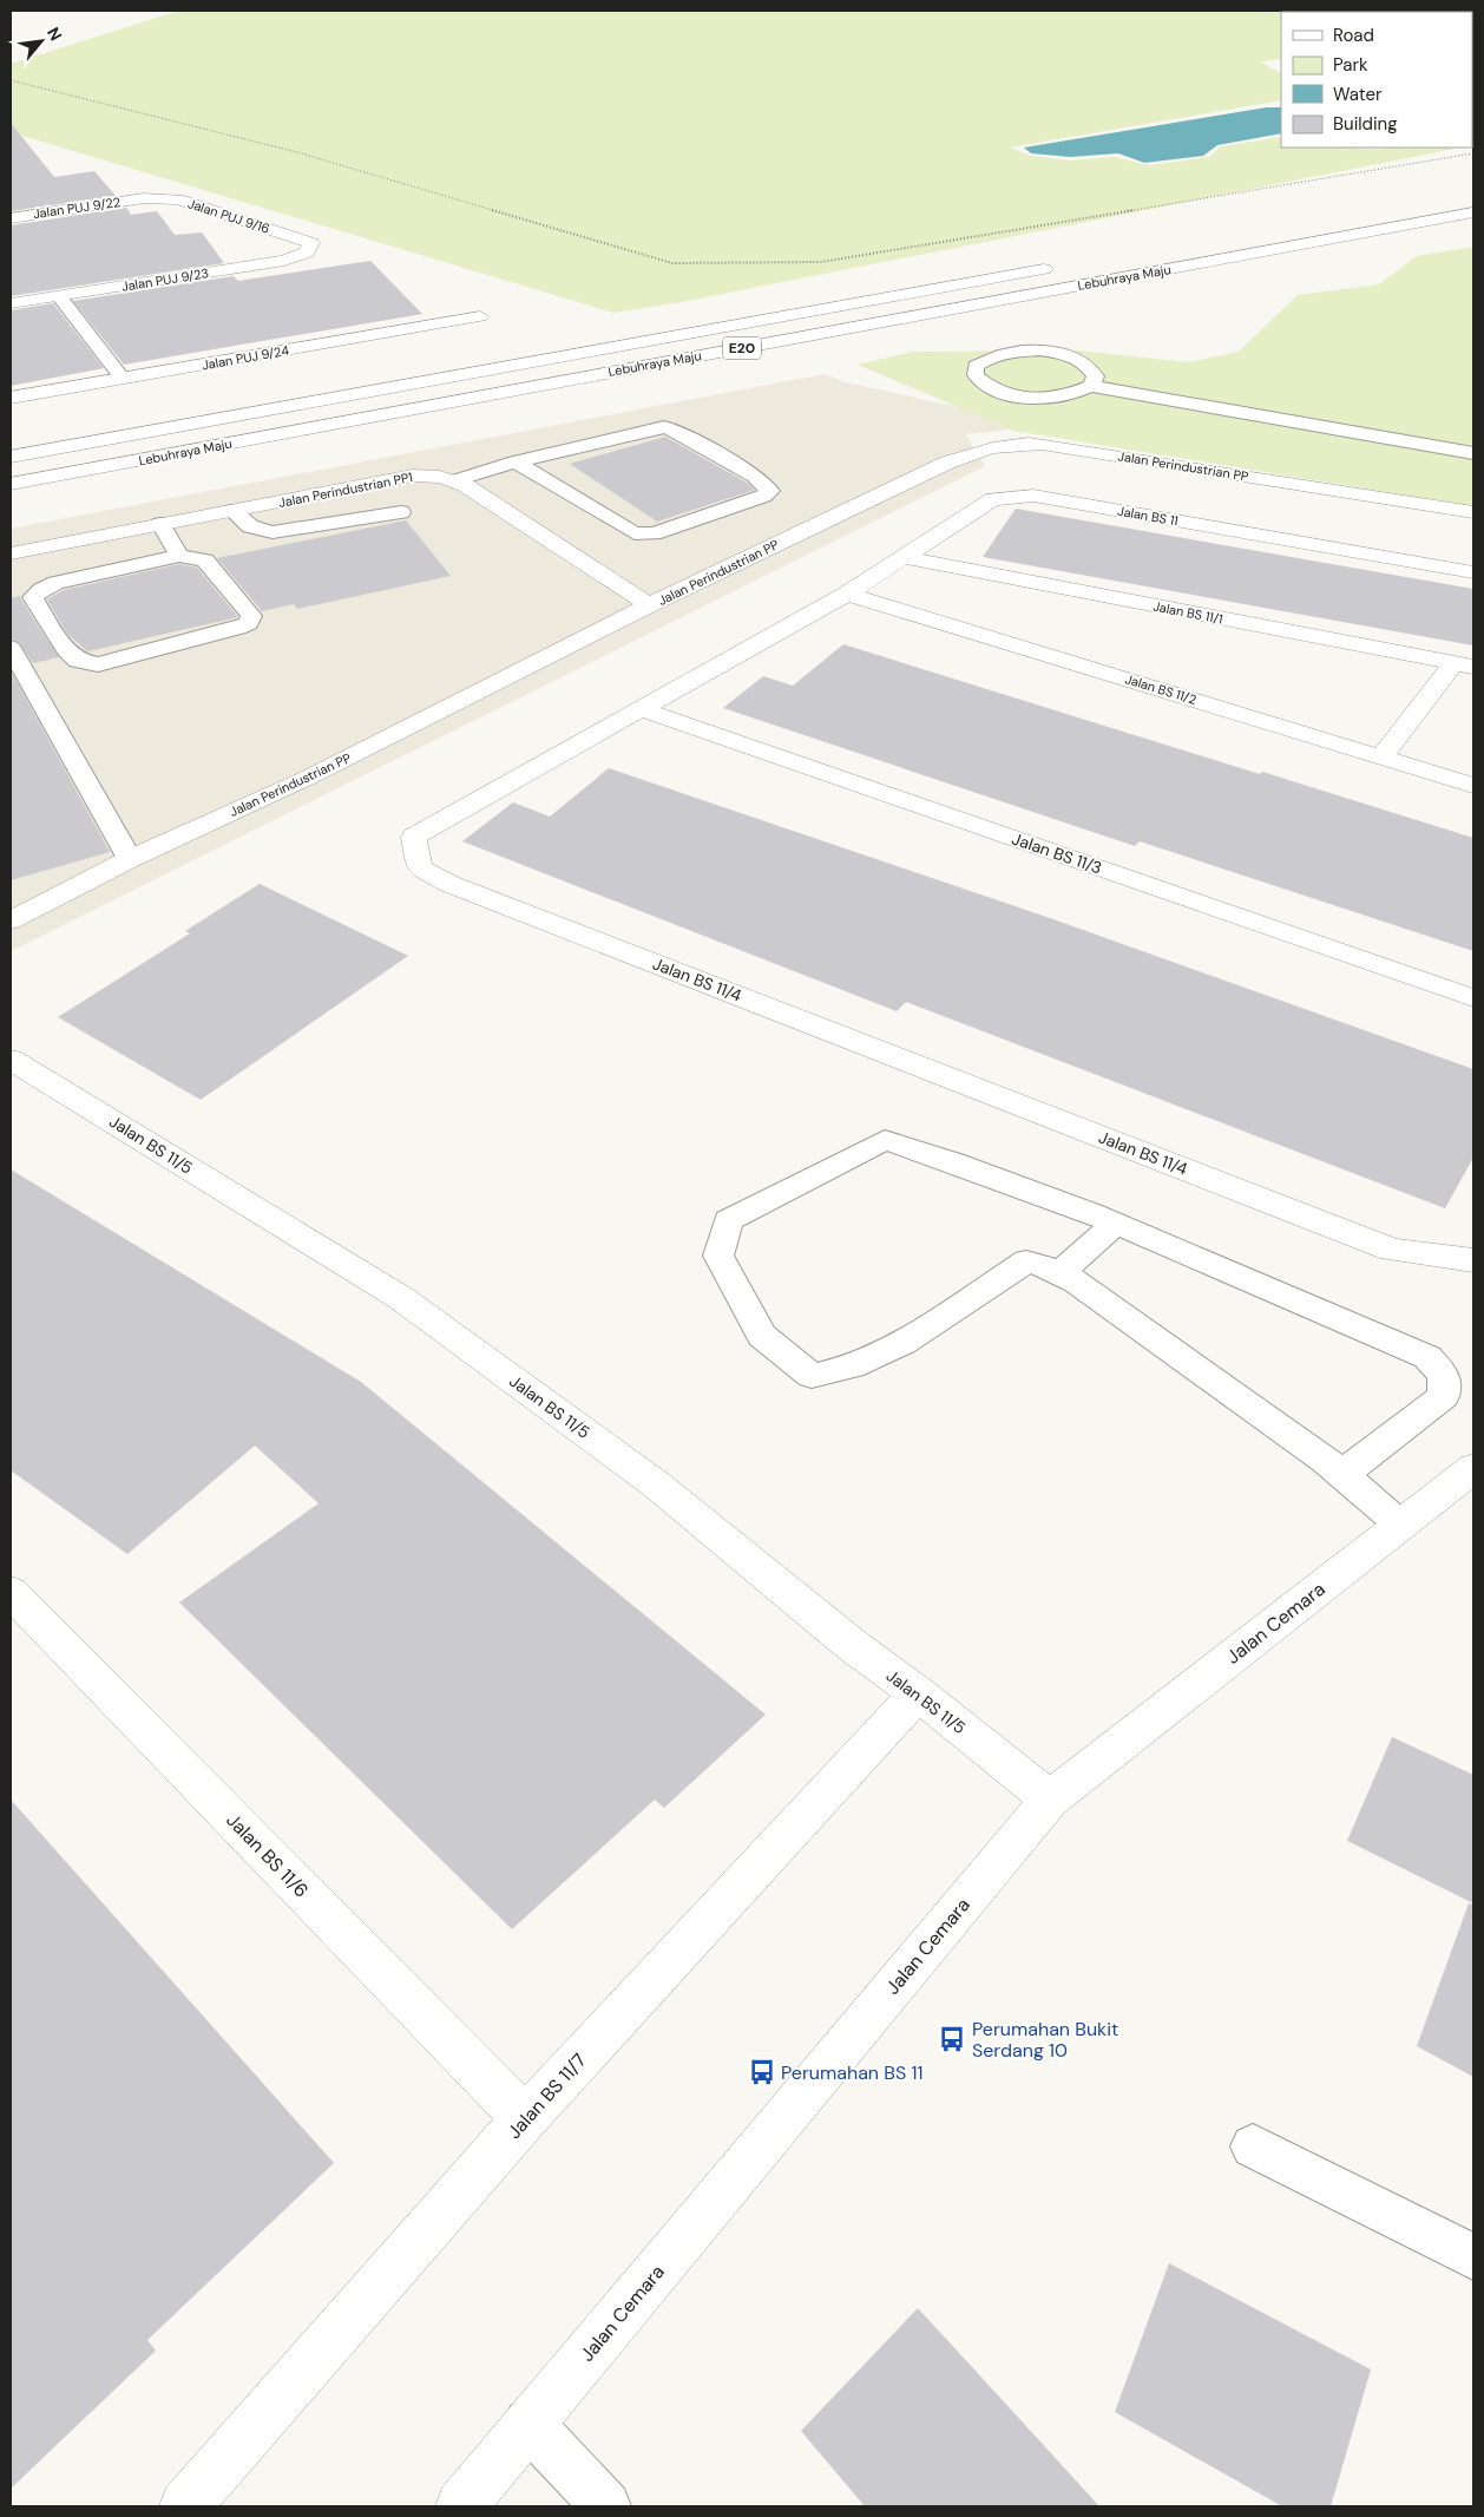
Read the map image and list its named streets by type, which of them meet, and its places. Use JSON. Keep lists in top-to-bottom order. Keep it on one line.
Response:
{"streets":{"main road":["Jalan PUJ 9/22","Jalan PUJ 9/16","Lebuhraya Maju","Jalan PUJ 9/23","E20","Jalan PUJ 9/24","Jalan Perindustrian PP","Jalan Perindustrian PP1","Jalan BS 11","Jalan BS 11/1","Jalan BS 11/2","Jalan BS 11/3","Jalan BS 11/4","Jalan BS 11/5","Jalan Cemara","Jalan BS 11/6","Jalan BS 11/7"]},"crossings":[["Jalan PUJ 9/22","Jalan PUJ 9/16"],["Jalan PUJ 9/16","Jalan PUJ 9/23"],["Jalan Perindustrian PP","Jalan Perindustrian PP1"],["Jalan BS 11","Jalan BS 11/1"],["Jalan BS 11","Jalan BS 11/2"],["Jalan BS 11","Jalan BS 11/4"],["Jalan BS 11/2","Jalan BS 11/4"],["Jalan BS 11/3","Jalan BS 11/4"],["Jalan BS 11/5","Jalan Cemara"],["Jalan BS 11/5","Jalan BS 11/7"],["Jalan BS 11/6","Jalan BS 11/7"]],"places":{"bus stop":["Perumahan Bukit Serdang 10","Perumahan BS 11"]},"legend":["Road","Park","Water","Building"],"north":"top right"}
